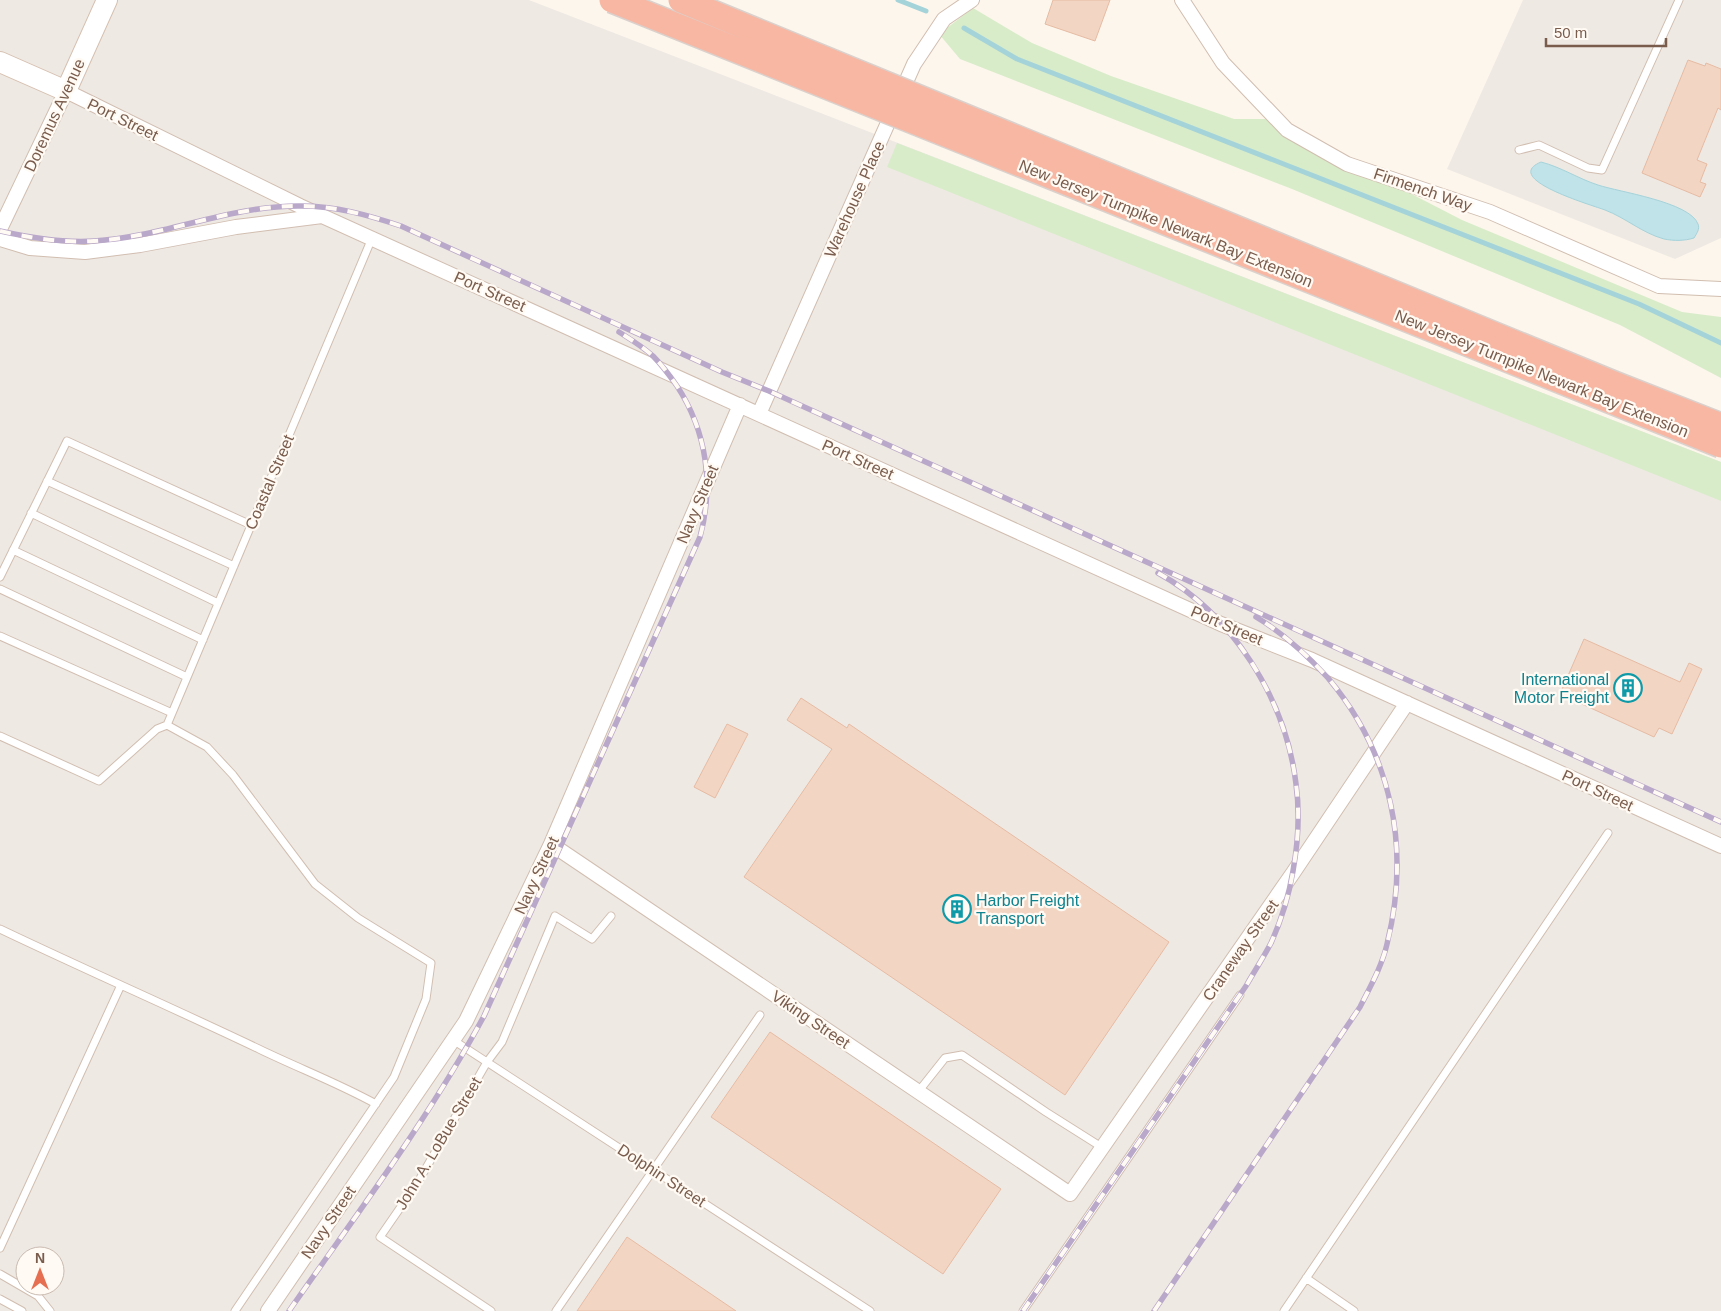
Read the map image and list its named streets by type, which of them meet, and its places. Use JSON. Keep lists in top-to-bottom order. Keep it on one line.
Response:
{"streets":{"highway":["New Jersey Turnpike Newark Bay Extension"],"main road":["Doremus Avenue","Port Street"],"street":["Firmench Way","Warehouse Place","Navy Street","Craneway Street","Viking Street"],"lane":["Coastal Street","John A. LoBue Street","Dolphin Street"]},"crossings":[["Doremus Avenue","Port Street"],["Port Street","Warehouse Place"],["Port Street","Coastal Street"],["Port Street","Navy Street"],["Port Street","Craneway Street"],["Navy Street","Viking Street"],["Navy Street","Dolphin Street"],["Craneway Street","Viking Street"],["John A. LoBue Street","Dolphin Street"]],"places":{"building":["International Motor Freight","Harbor Freight Transport"]},"scale_bar":"50 m","north":"top"}
